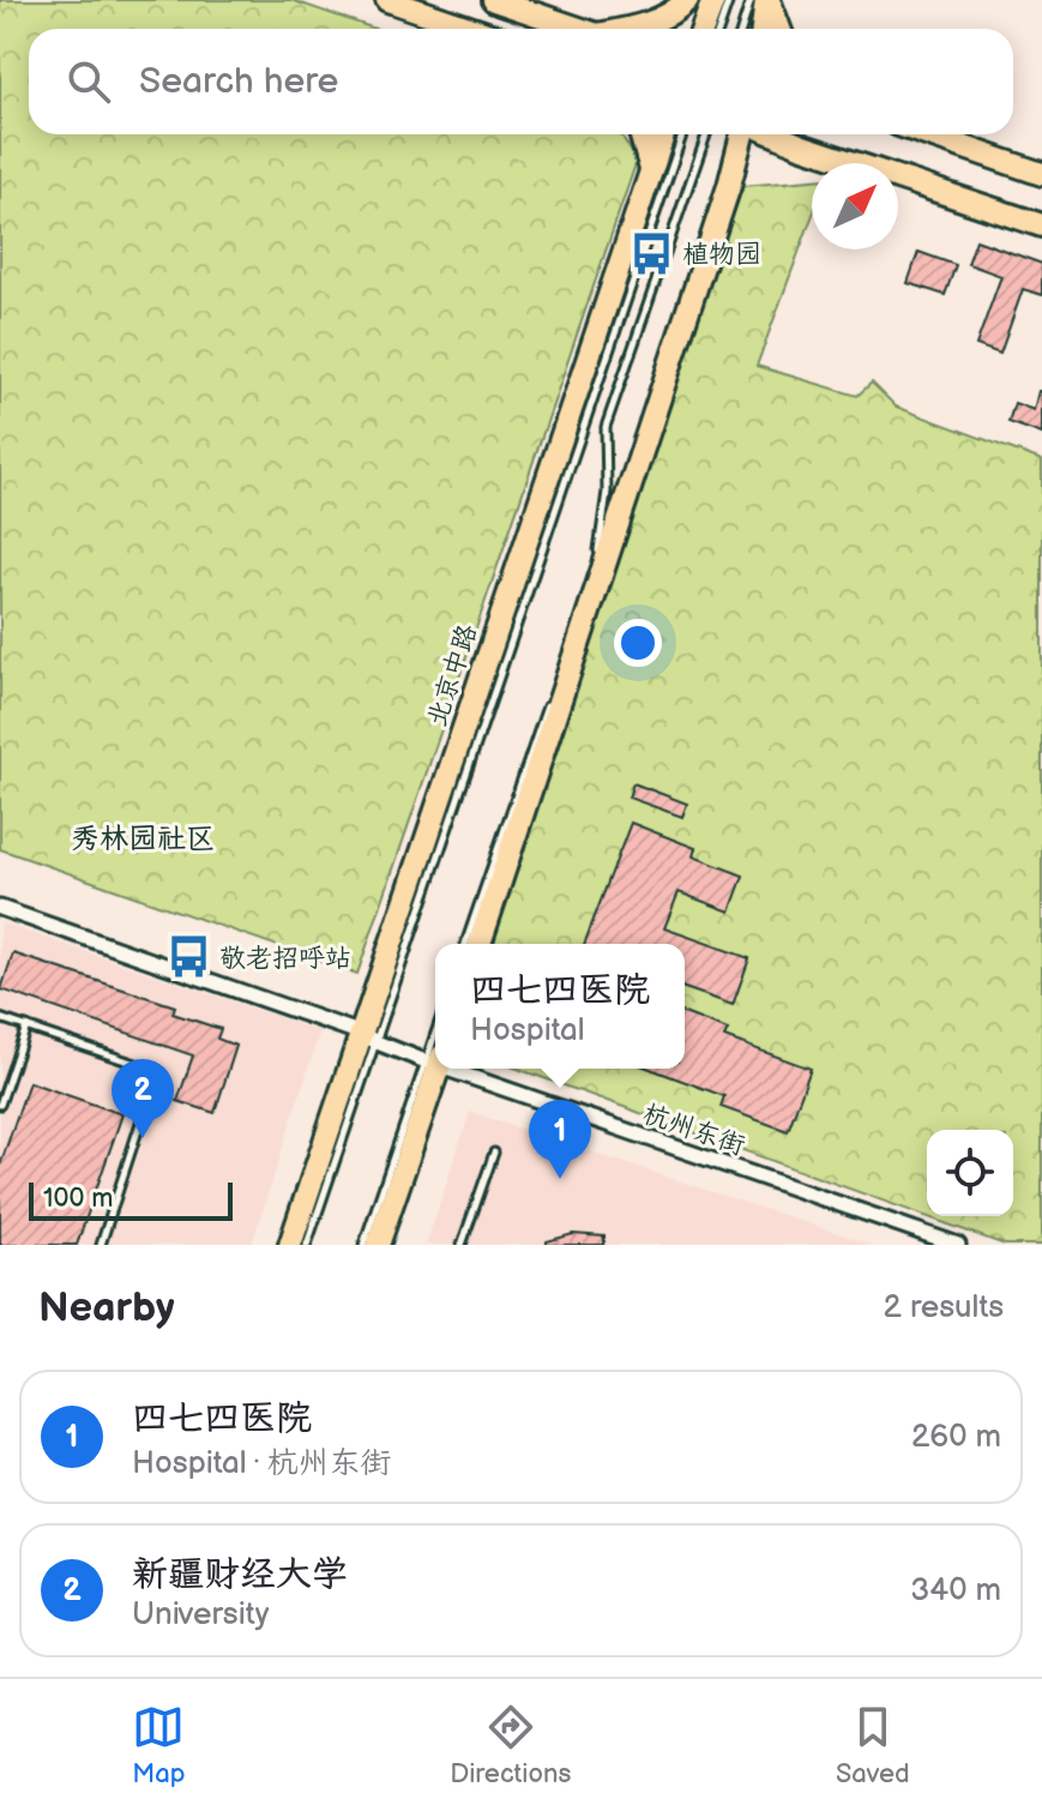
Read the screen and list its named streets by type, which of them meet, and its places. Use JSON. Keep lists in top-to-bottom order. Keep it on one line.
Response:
{"streets":{"main road":["北京中路"],"street":["杭州东街"]},"crossings":[["北京中路","杭州东街"]],"districts":["秀林园社区"],"places":{"bus stop":["植物园","敬老招呼站"]},"scale_bar":"100 m","north":"top right","page":{"search":"Search here","popup":["四七四医院","Hospital"],"pins":["2","1"],"scale":"100 m","heading":["Nearby","2 results"],"list":[{"mark":"1","name":"四七四医院","note":"Hospital · 杭州东街","value":"260 m"},{"mark":"2","name":"新疆财经大学","note":"University","value":"340 m"}],"nav":["Map","Directions","Saved"]}}
